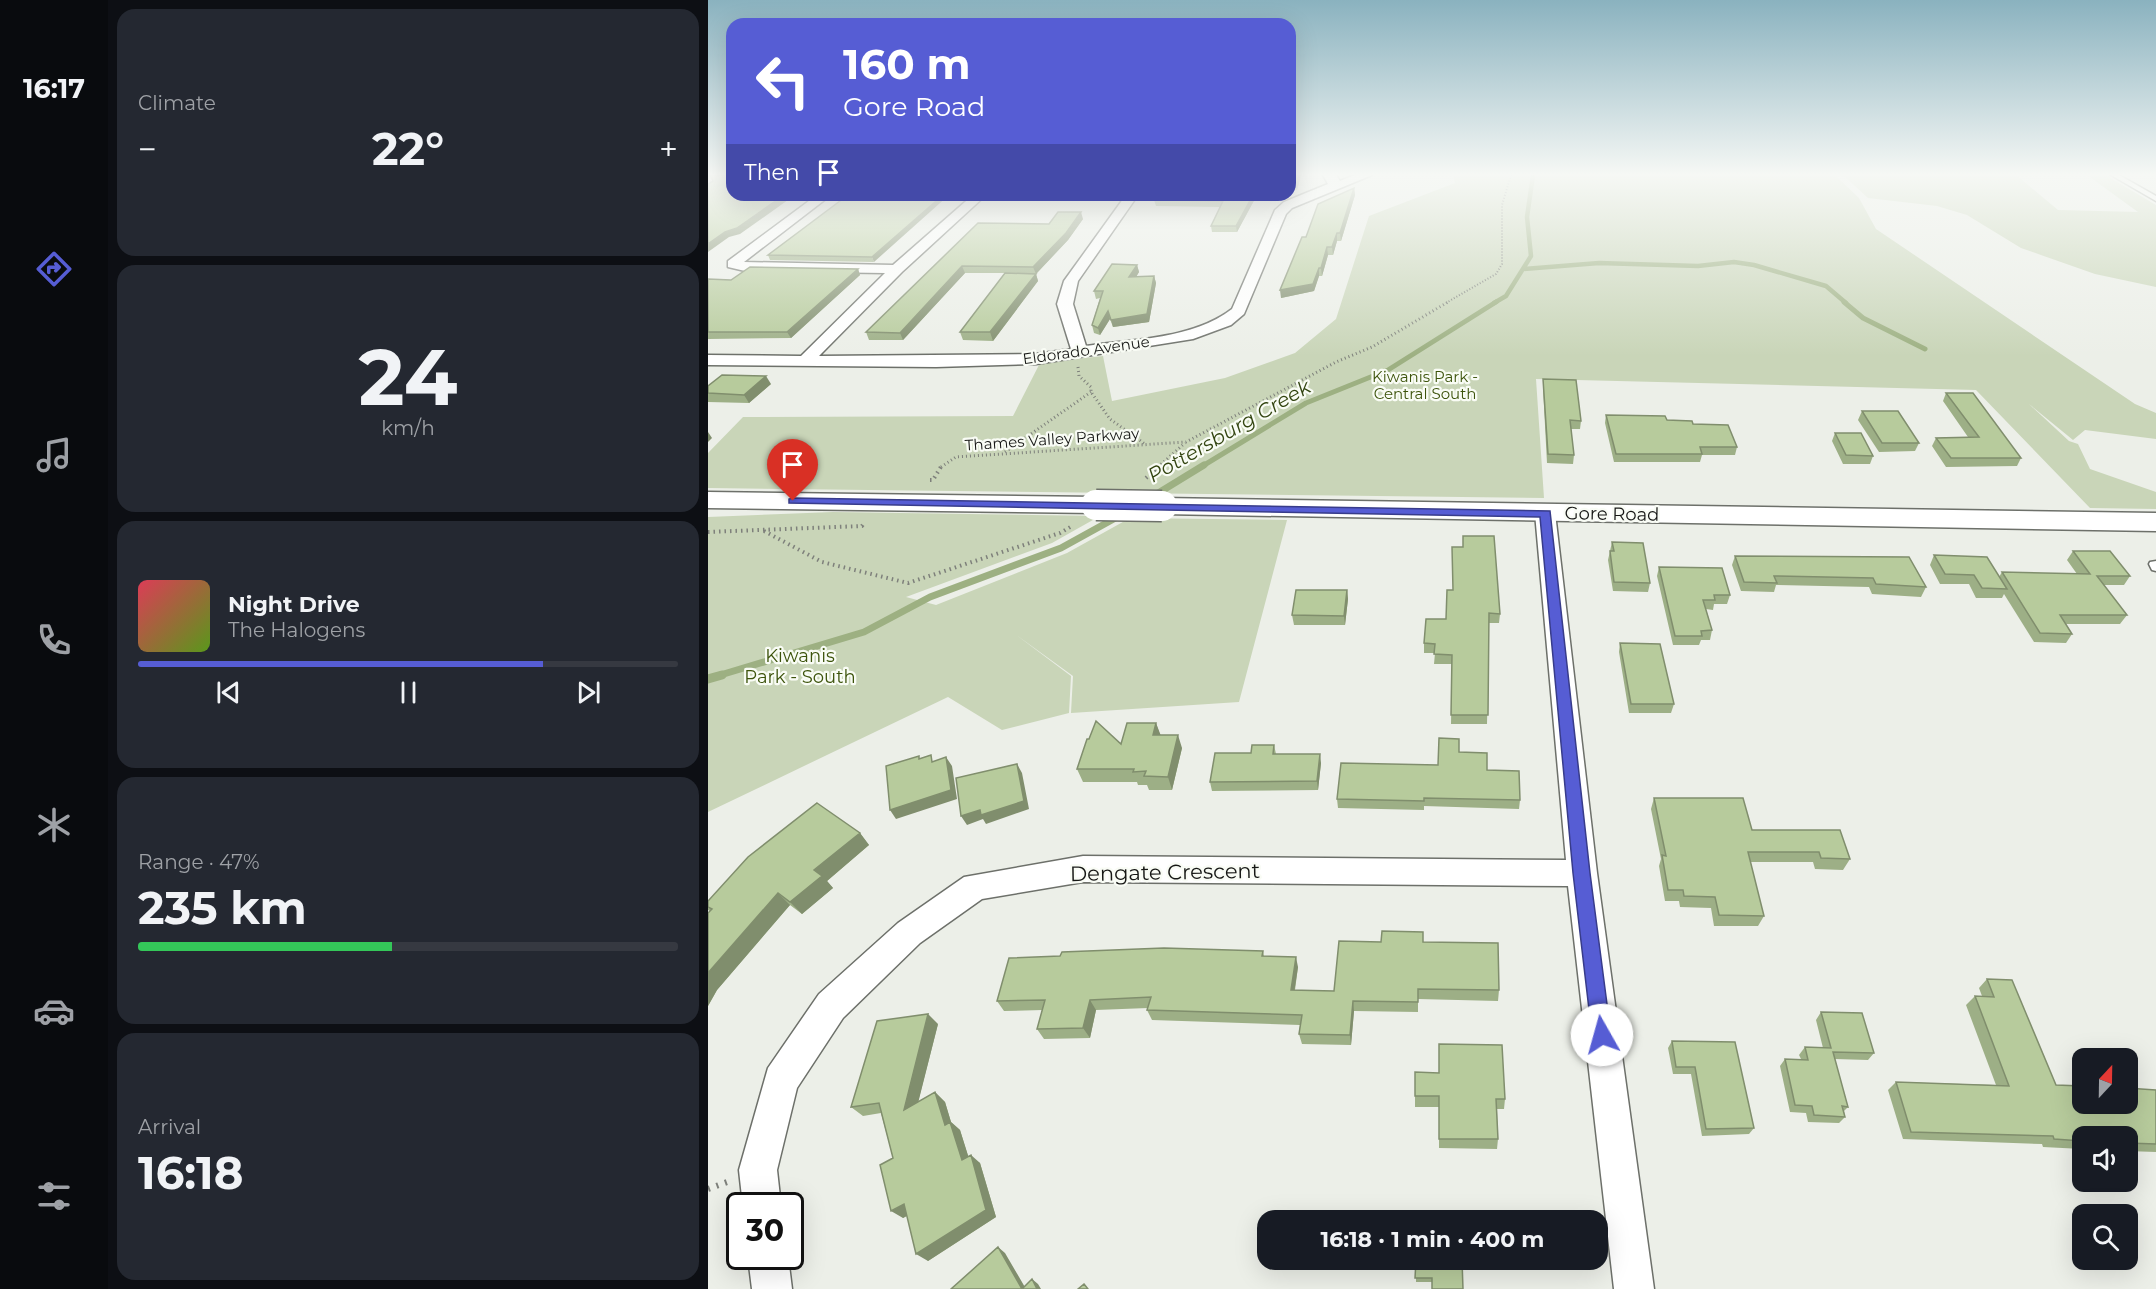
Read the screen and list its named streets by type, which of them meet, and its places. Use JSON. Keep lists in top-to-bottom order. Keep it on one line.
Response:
{"streets":{"main road":["Gore Road"],"street":["Eldorado Avenue","Dengate Crescent"],"path":["Thames Valley Parkway"]},"water":["Pottersburg Creek"],"parks":["Kiwanis Park - Central South","Kiwanis Park - South"],"north":"top","page":{"tabs":"16:17","tile":["Climate",["24","km/h"],["Range · 47%","235 km"],["Arrival","16:18"]],"turn":["160 m","Gore Road"],"heat":["−","22°","+"],"then":"Then","song":["Night Drive","The Halogens"],"limit":"30","trip":"16:18 · 1 min · 400 m"}}
